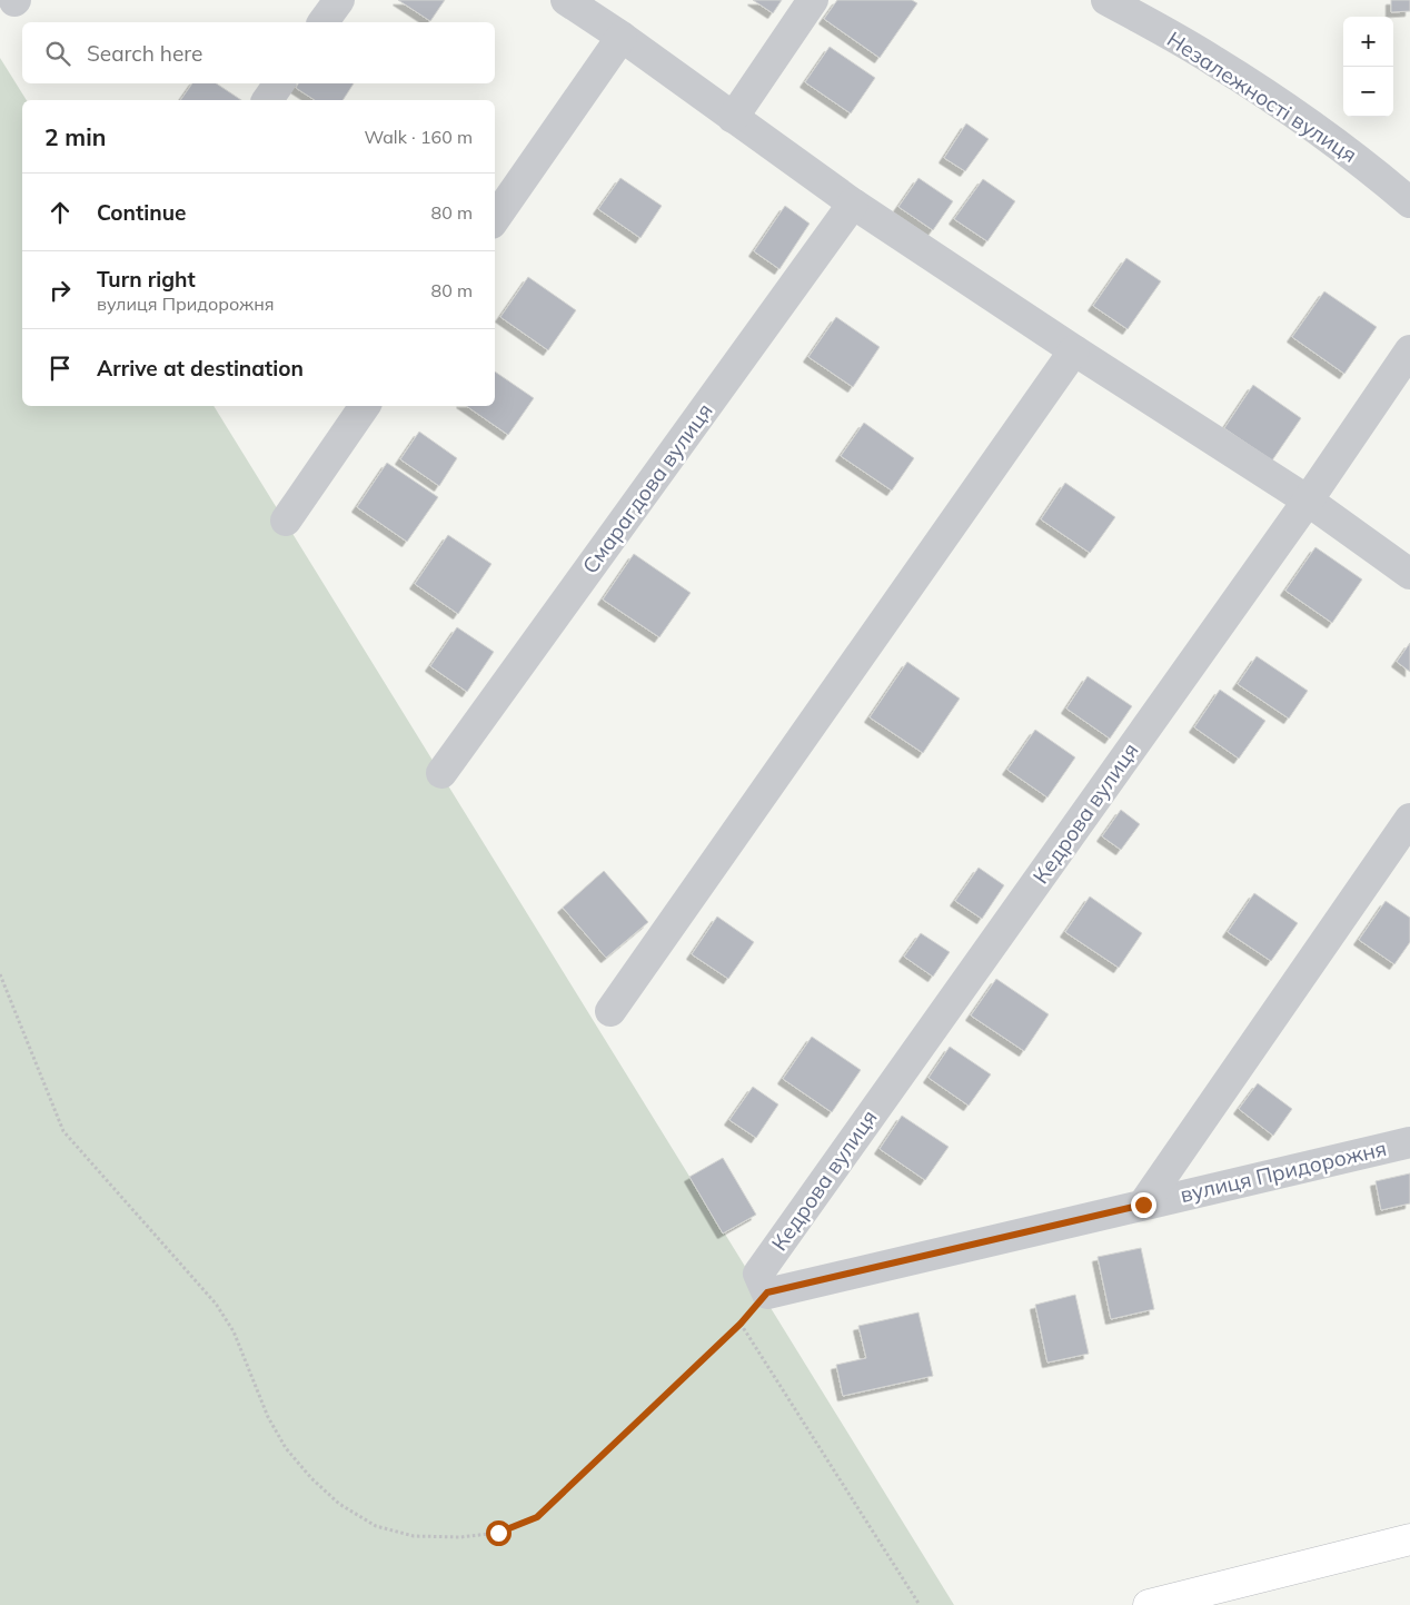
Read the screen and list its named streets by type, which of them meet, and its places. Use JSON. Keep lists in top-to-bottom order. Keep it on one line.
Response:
{"streets":{"street":["Незалежності вулиця","Смарагдова вулиця","Кедрова вулиця","вулиця Придорожня"]},"crossings":[["Кедрова вулиця","вулиця Придорожня"]],"page":{"map_buttons":["+","−"],"search":"Search here","heading":["2 min","Walk · 160 m"],"list":[["Continue","80 m"],["Turn right","вулиця Придорожня","80 m"],"Arrive at destination"]}}
